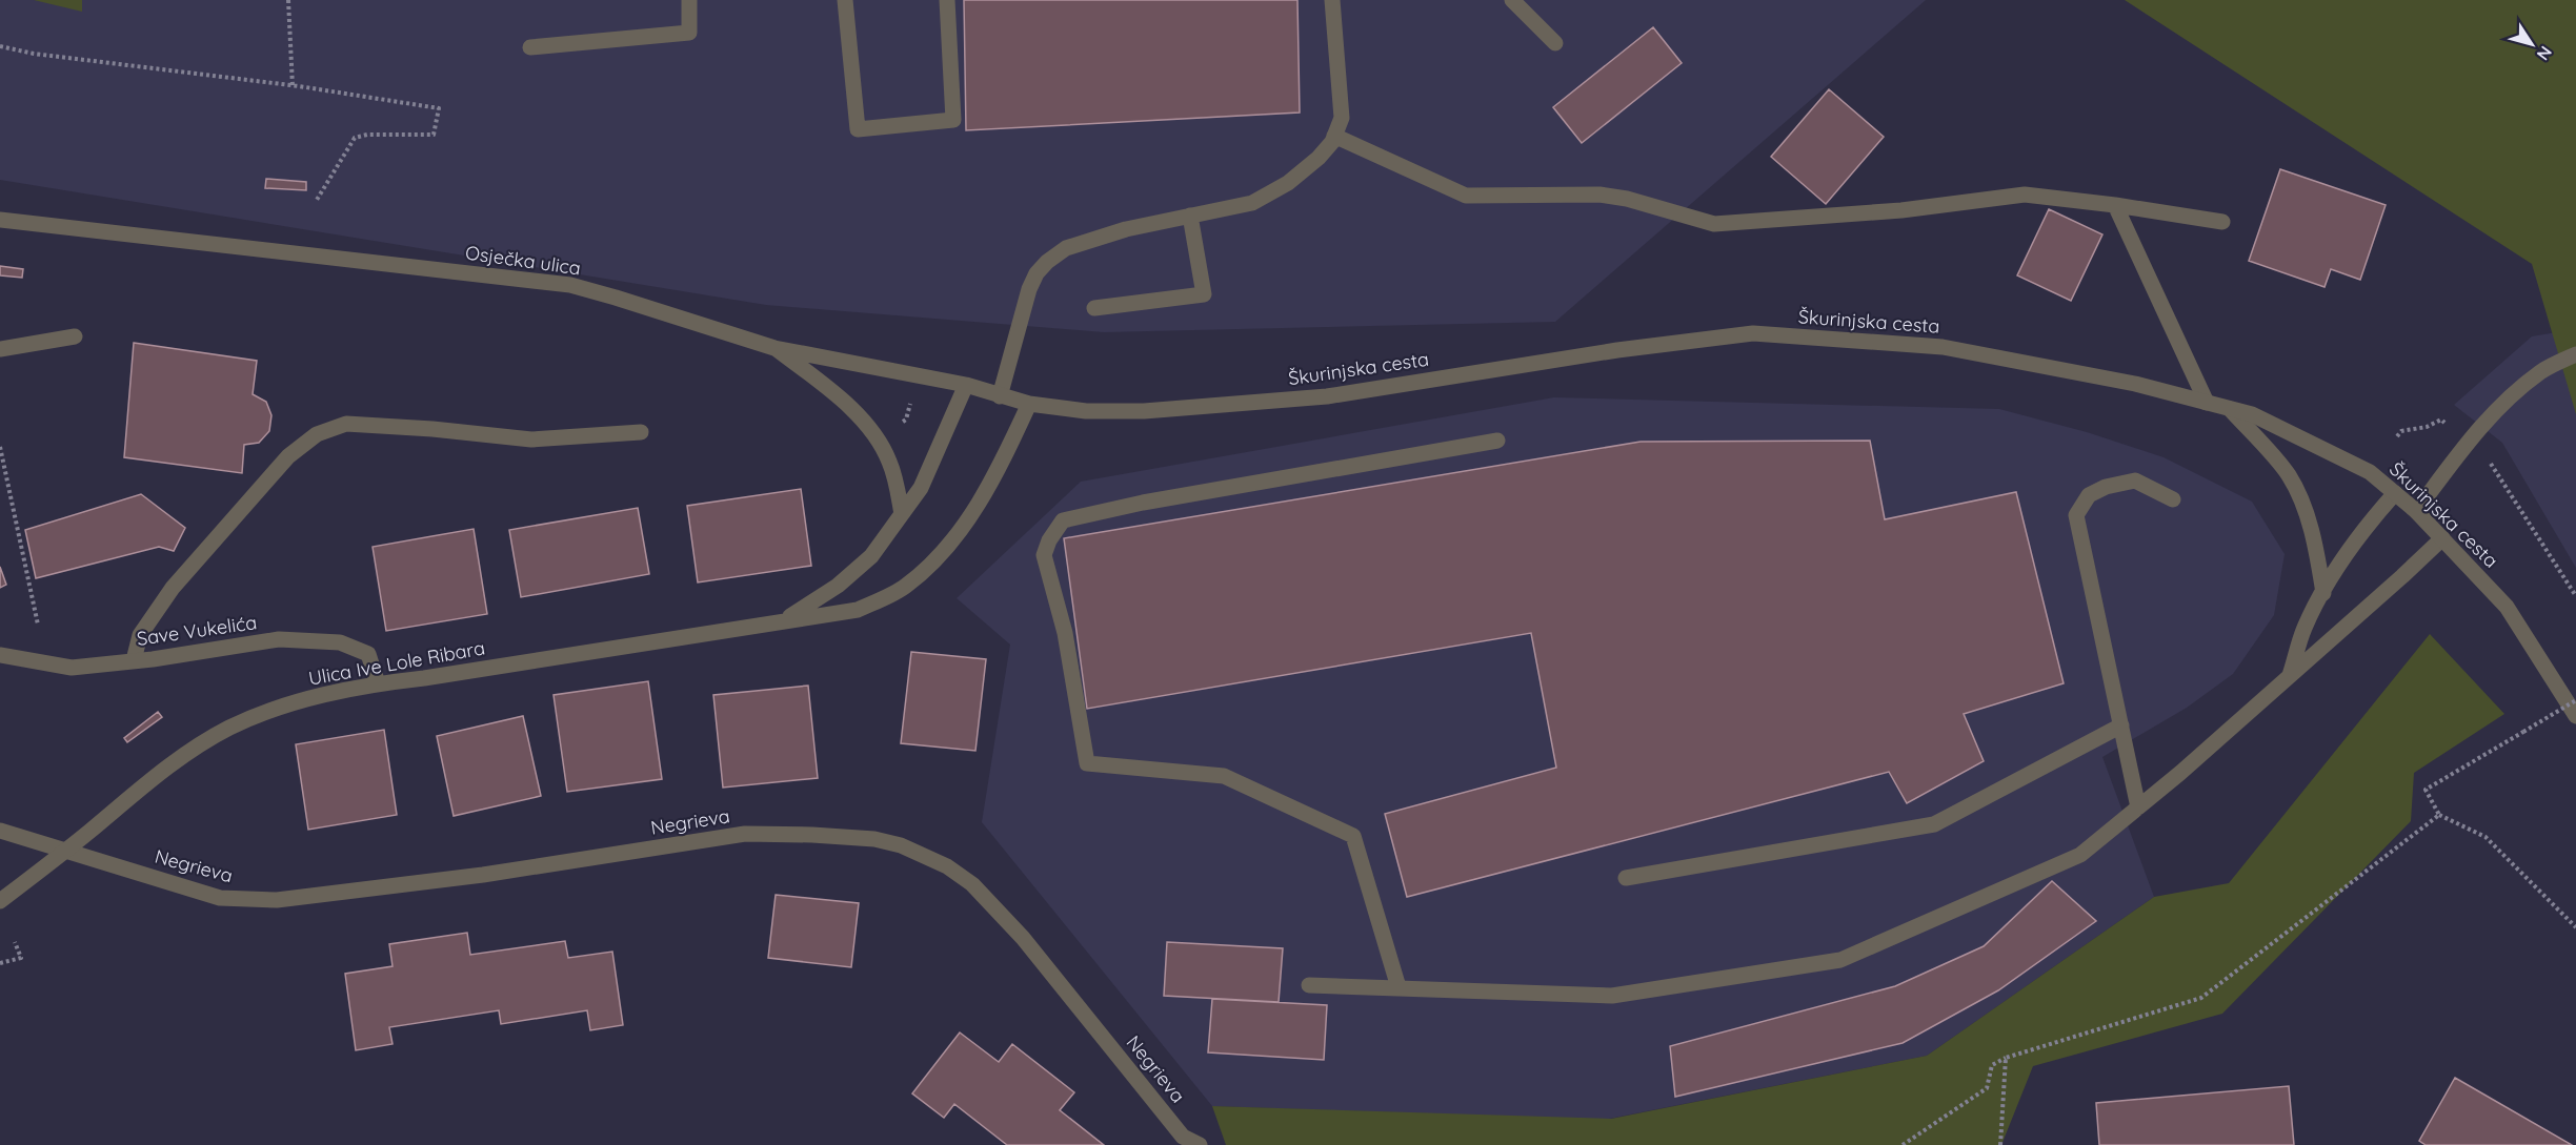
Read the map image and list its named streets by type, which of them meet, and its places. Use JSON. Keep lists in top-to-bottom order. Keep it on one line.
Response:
{"streets":{"street":["Osječka ulica","Škurinjska cesta","Save Vukelića","Ulica Ive Lole Ribara","Negrieva"]},"crossings":[["Osječka ulica","Škurinjska cesta"],["Osječka ulica","Ulica Ive Lole Ribara"],["Škurinjska cesta","Ulica Ive Lole Ribara"],["Save Vukelića","Ulica Ive Lole Ribara"],["Ulica Ive Lole Ribara","Negrieva"]],"north":"bottom right"}
